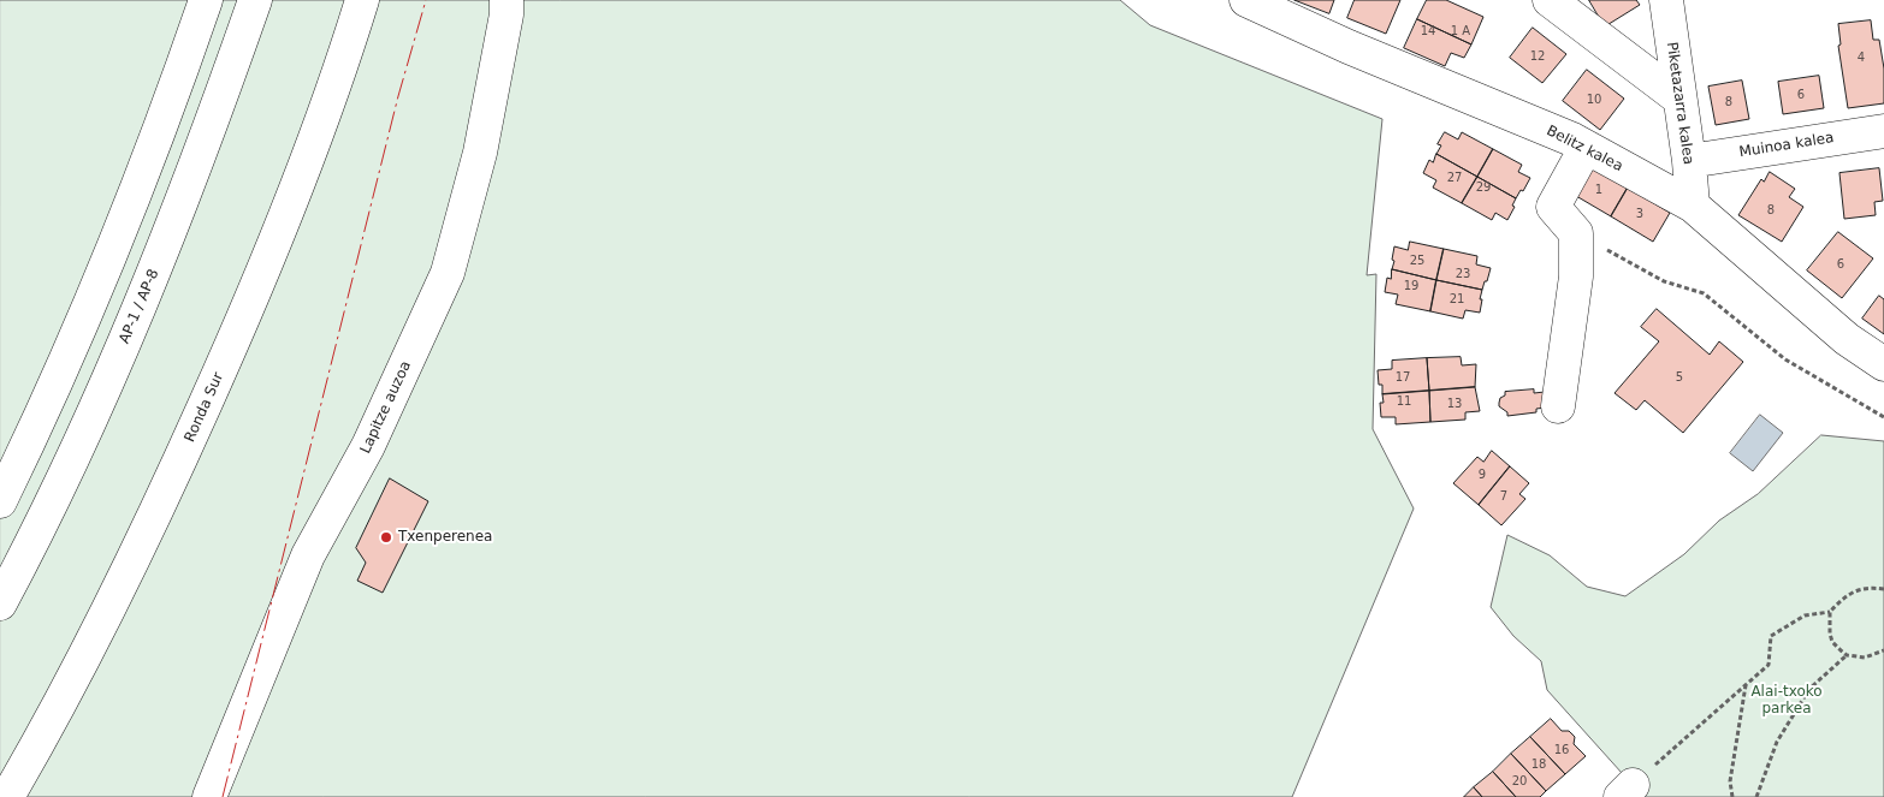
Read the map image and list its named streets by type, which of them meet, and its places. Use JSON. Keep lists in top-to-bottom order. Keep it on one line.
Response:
{"streets":{"main road":["Piketazarra kalea","Muinoa kalea","Belitz kalea","AP-1 / AP-8","Ronda Sur","Lapitze auzoa"]},"crossings":[["Piketazarra kalea","Muinoa kalea"],["Piketazarra kalea","Belitz kalea"]],"parks":["Alai-txoko parkea"],"places":["Txenperenea"],"house_numbers":["14","1 A","12","4","6","10","8","27","29","1","8","3","25","6","23","19","21","17","5","11","13","9","7","16","18","20"]}
